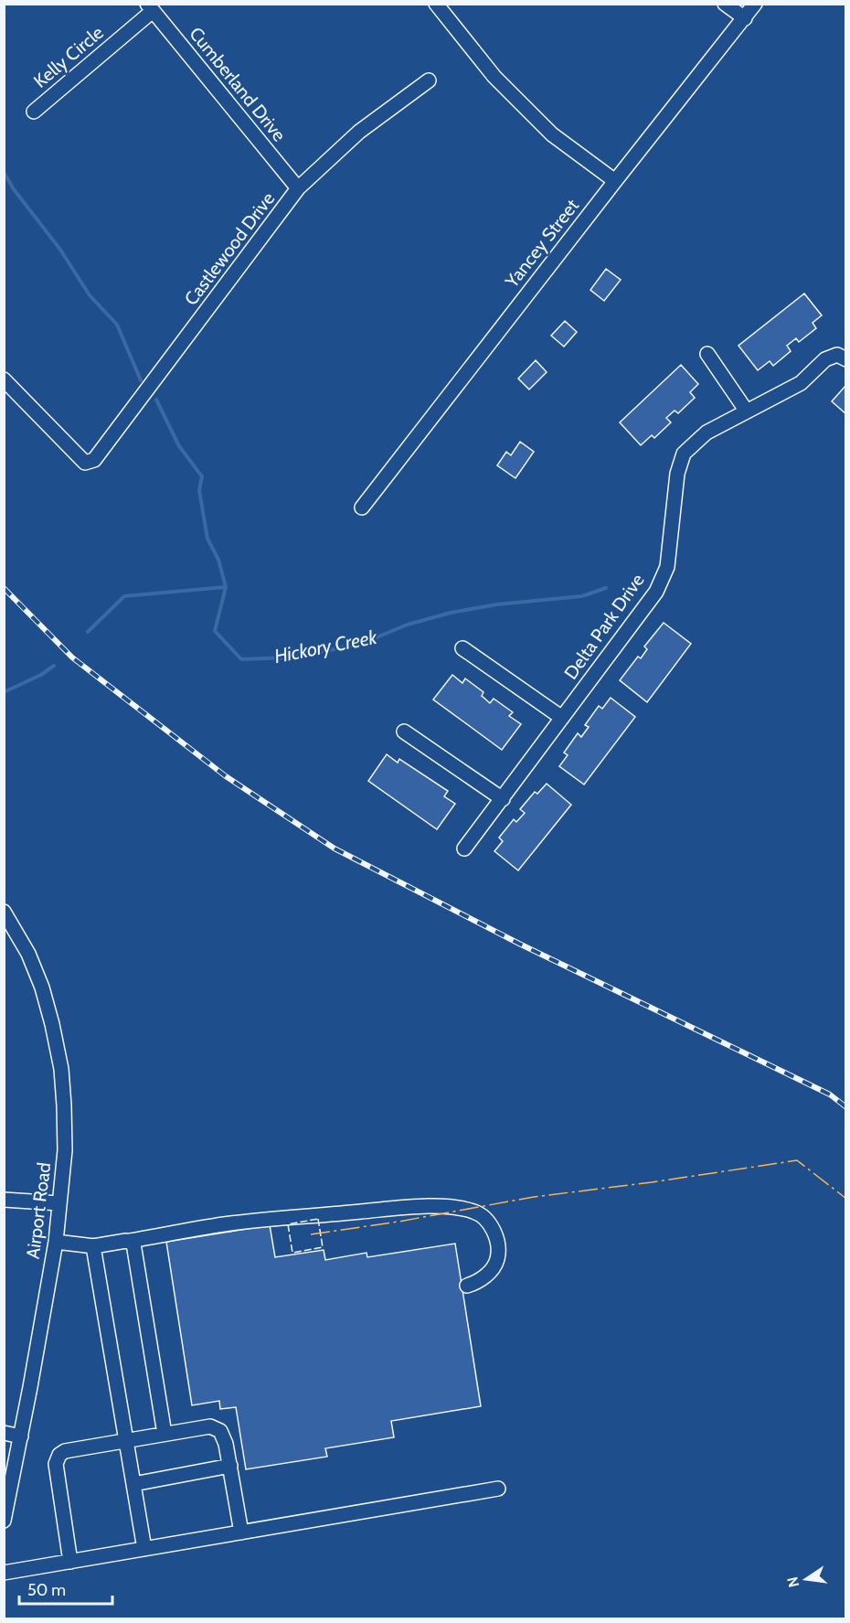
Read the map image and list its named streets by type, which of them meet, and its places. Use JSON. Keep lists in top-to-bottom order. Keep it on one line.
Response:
{"streets":{"street":["Kelly Circle","Cumberland Drive","Yancey Street","Castlewood Drive","Delta Park Drive","Airport Road"]},"crossings":[["Kelly Circle","Cumberland Drive"],["Cumberland Drive","Castlewood Drive"]],"water":["Hickory Creek"],"scale_bar":"50 m","north":"left"}
